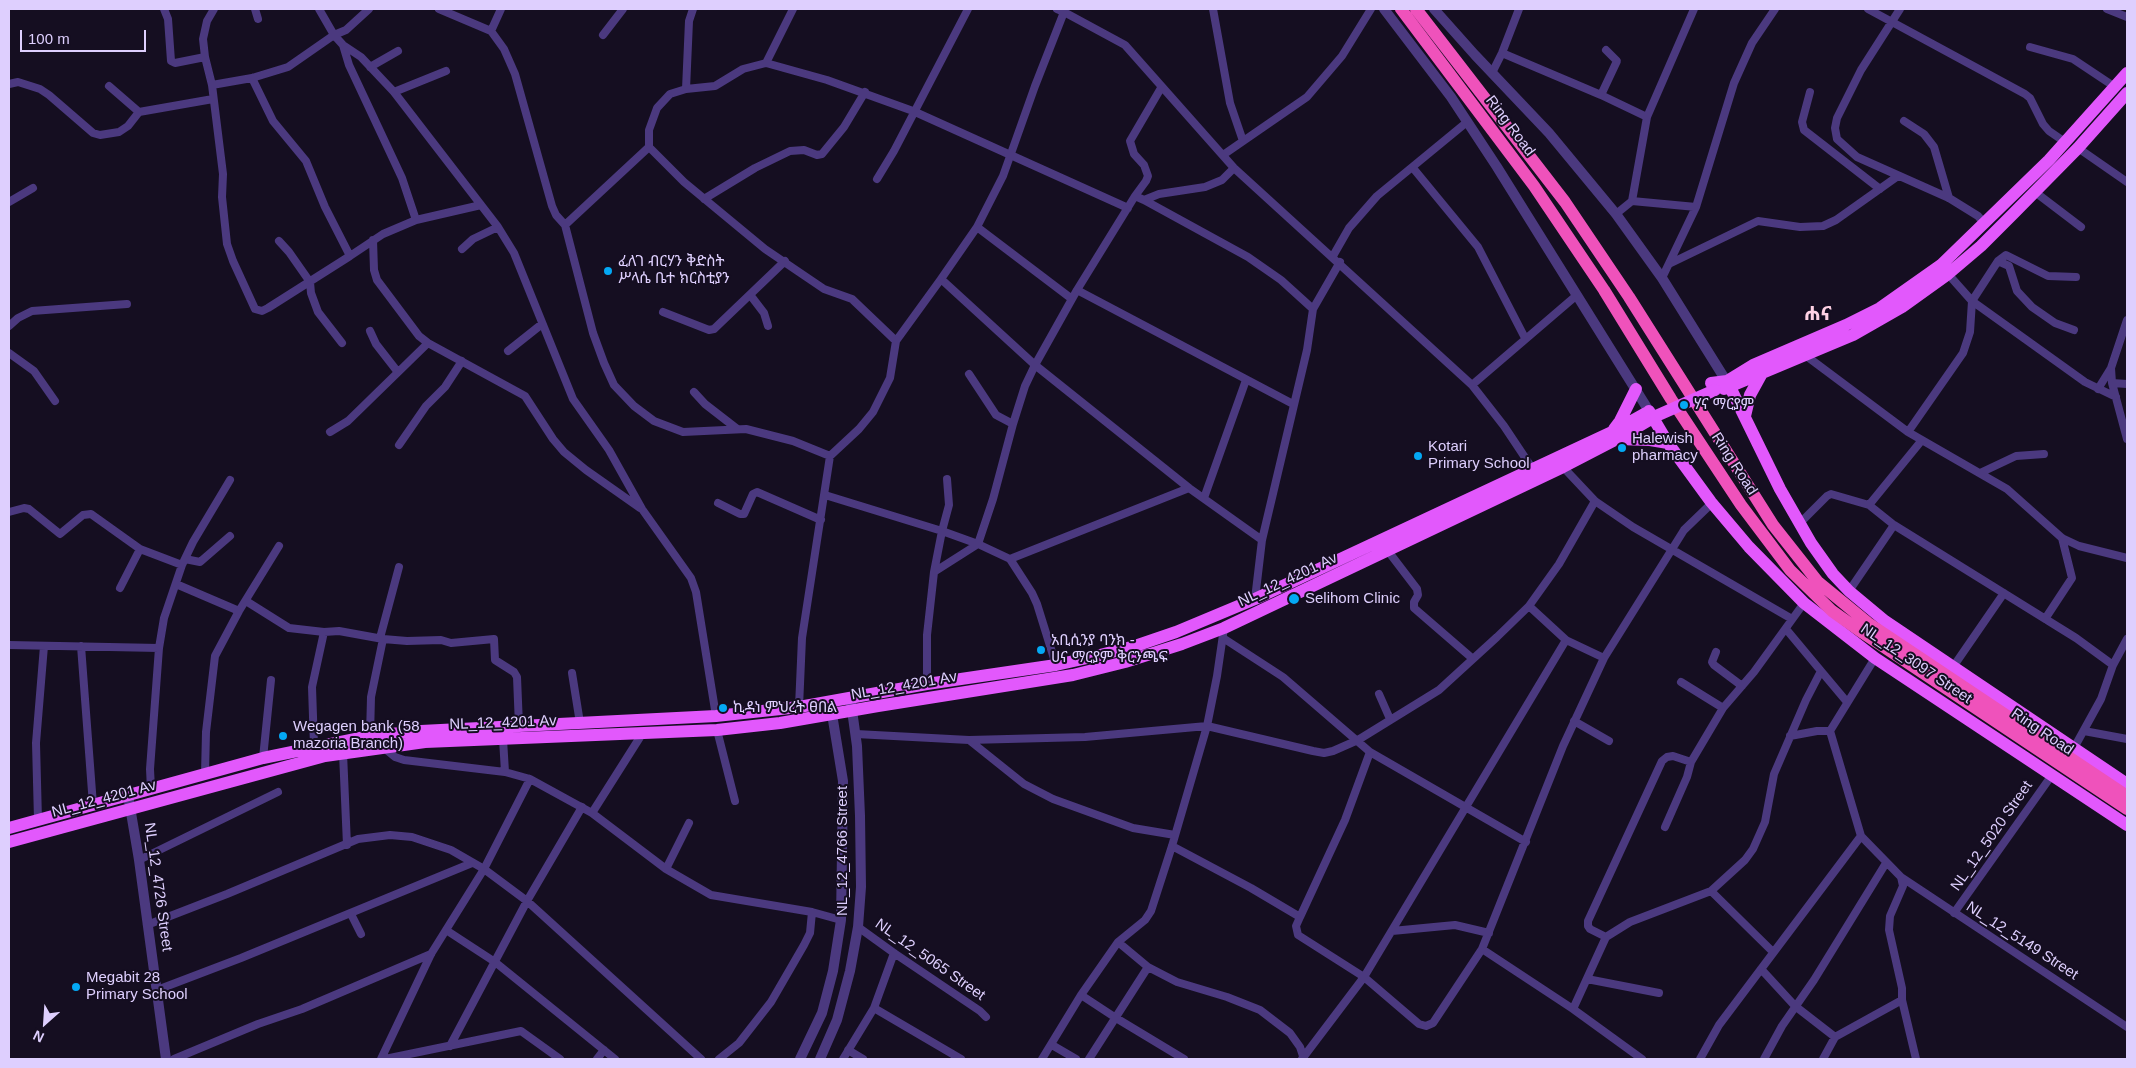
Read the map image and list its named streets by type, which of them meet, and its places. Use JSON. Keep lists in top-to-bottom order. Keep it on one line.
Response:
{"streets":{"highway":["Ring Road"],"main road":["NL_12_4201 Av","NL_12_3097 Street"],"street":["NL_12_5020 Street","NL_12_4766 Street","NL_12_4726 Street","NL_12_5149 Street","NL_12_5065 Street"]},"crossings":[["NL_12_4201 Av","NL_12_4766 Street"],["NL_12_4201 Av","NL_12_4726 Street"],["NL_12_3097 Street","NL_12_5020 Street"],["NL_12_5020 Street","NL_12_5149 Street"],["NL_12_4766 Street","NL_12_5065 Street"]],"districts":["ሐና"],"places":["ፈለገ ብርሃን ቅድስት ሥላሴ ቤተ ክርስቲያን","ሃና ማርያም","Halewish pharmacy","Kotari Primary School","Selihom Clinic","አቢሲንያ ባንክ - ሀና ማርያም ቅርንጫፍ","ኪዳነ ምህረት ፀበል","Wegagen bank (58 mazoria Branch)","Megabit 28 Primary School"],"scale_bar":"100 m","north":"bottom left"}
